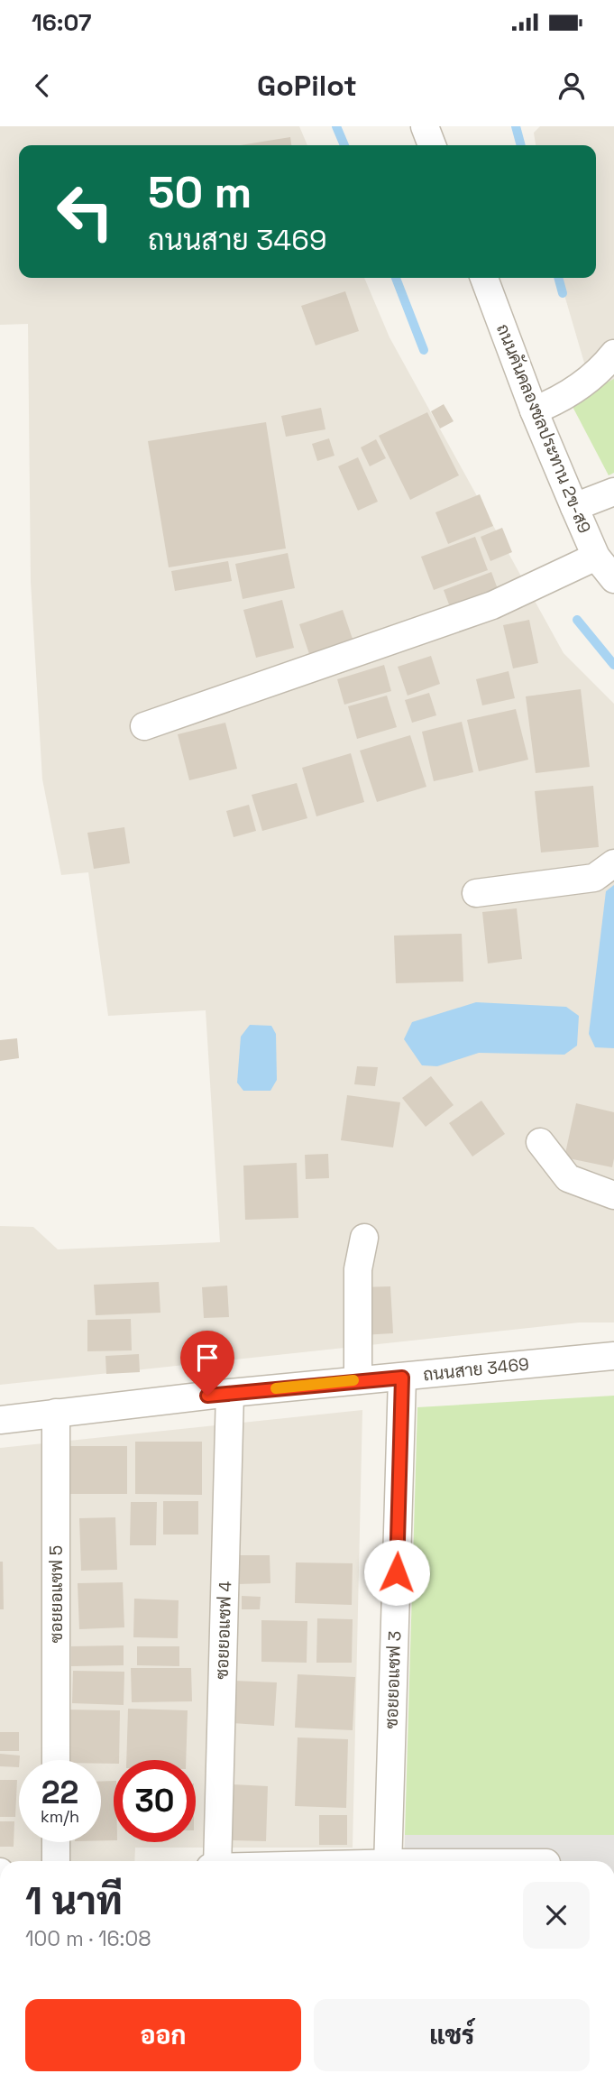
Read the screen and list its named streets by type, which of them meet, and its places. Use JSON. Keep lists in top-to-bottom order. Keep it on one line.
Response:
{"streets":{"street":["ถนนคันคลองชลประทาน 2ข-ส9","ถนนสาย 3469","ซอยยอแซฟ 5","ซอยยอแซฟ 4","ซอยยอแซฟ 3"]},"crossings":[["ถนนสาย 3469","ซอยยอแซฟ 5"],["ถนนสาย 3469","ซอยยอแซฟ 4"],["ถนนสาย 3469","ซอยยอแซฟ 3"]],"page":{"status":"16:07","header":"GoPilot","turn":["50 m","ถนนสาย 3469"],"speed":"22 km/h","limit":"30","heading":["1 นาที","100 m · 16:08"],"buttons":["ออก","แชร์"]}}
